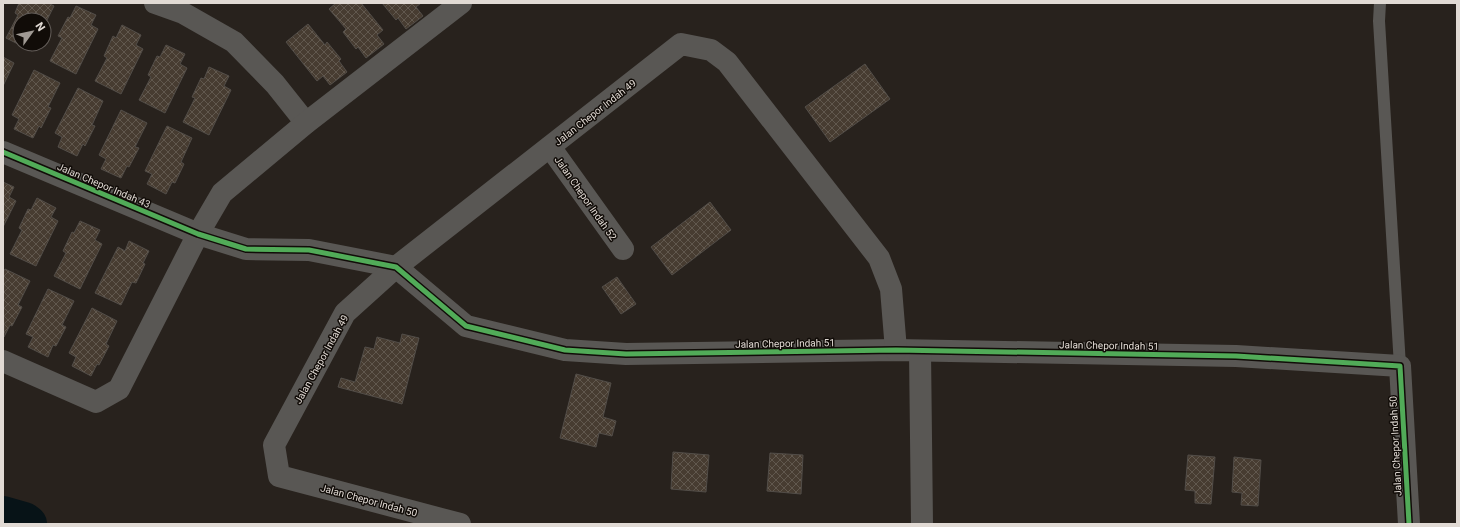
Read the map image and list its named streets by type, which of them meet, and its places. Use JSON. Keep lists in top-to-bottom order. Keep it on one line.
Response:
{"streets":{"street":["Jalan Chepor Indah 49","Jalan Chepor Indah 43","Jalan Chepor Indah 52","Jalan Chepor Indah 51","Jalan Chepor Indah 50"]},"crossings":[["Jalan Chepor Indah 49","Jalan Chepor Indah 52"],["Jalan Chepor Indah 49","Jalan Chepor Indah 51"],["Jalan Chepor Indah 49","Jalan Chepor Indah 50"],["Jalan Chepor Indah 43","Jalan Chepor Indah 51"],["Jalan Chepor Indah 51","Jalan Chepor Indah 50"]],"north":"top right"}
